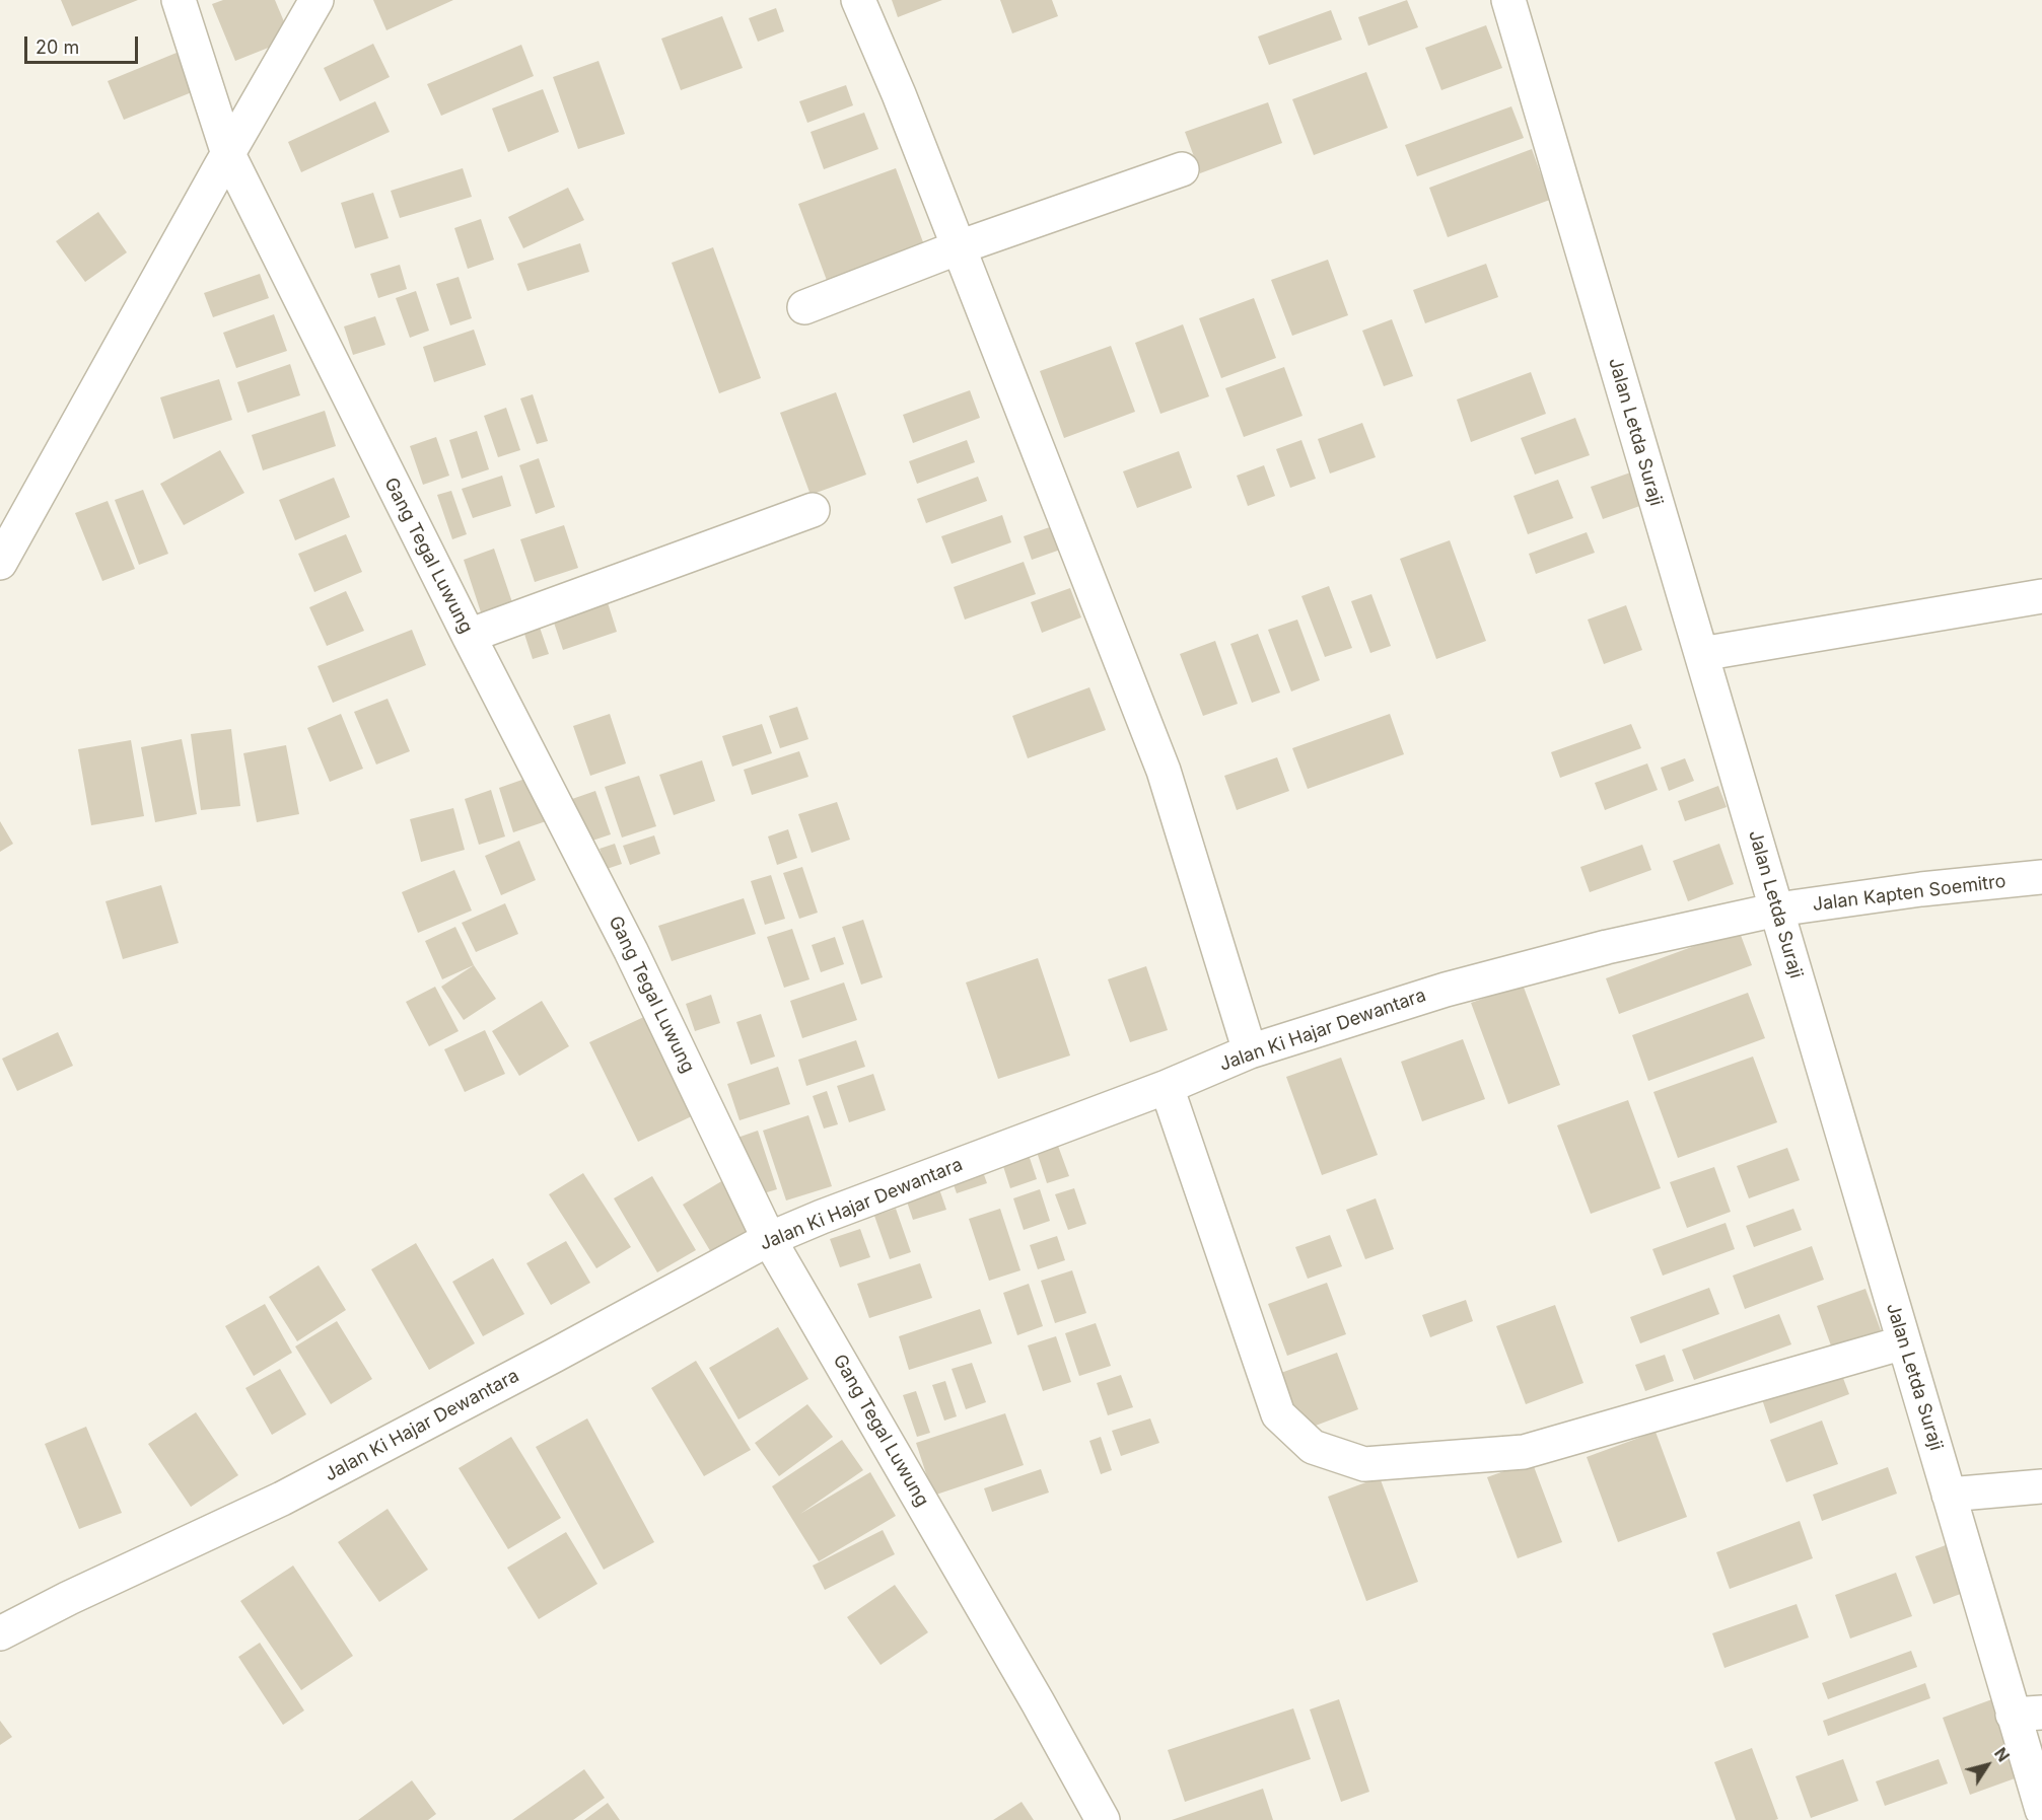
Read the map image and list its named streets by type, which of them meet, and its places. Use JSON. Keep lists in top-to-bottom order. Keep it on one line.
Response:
{"streets":{"street":["Jalan Letda Suraji","Gang Tegal Luwung","Jalan Kapten Soemitro","Jalan Ki Hajar Dewantara"]},"crossings":[["Jalan Letda Suraji","Jalan Kapten Soemitro"],["Jalan Letda Suraji","Jalan Ki Hajar Dewantara"],["Gang Tegal Luwung","Jalan Ki Hajar Dewantara"],["Jalan Kapten Soemitro","Jalan Ki Hajar Dewantara"]],"scale_bar":"20 m","north":"top right"}
